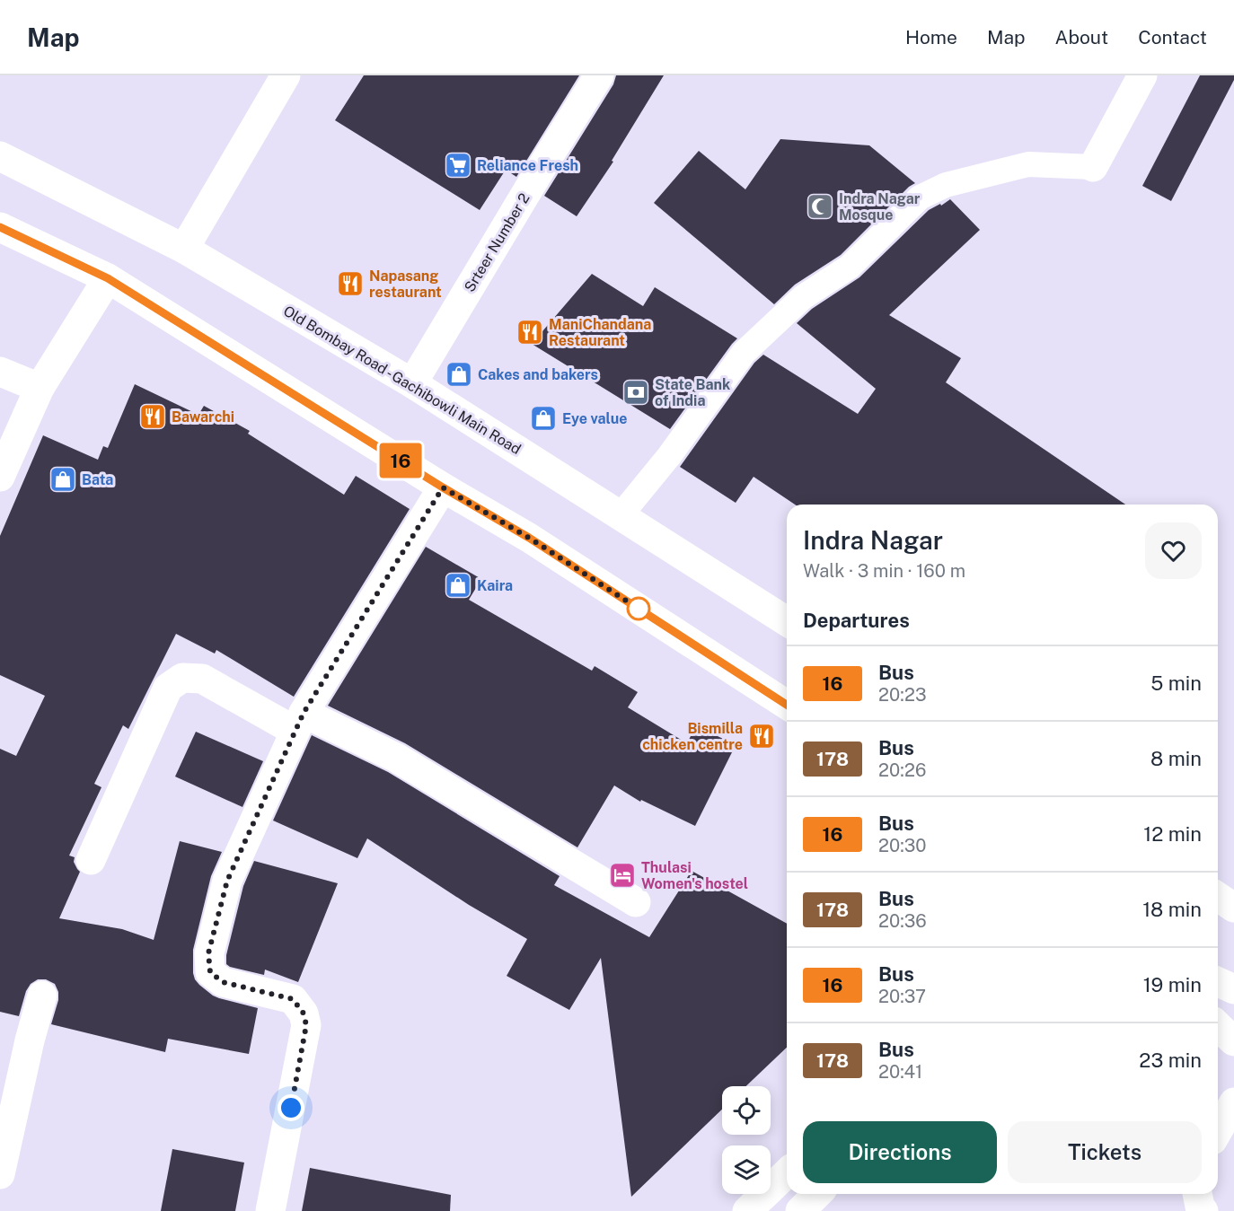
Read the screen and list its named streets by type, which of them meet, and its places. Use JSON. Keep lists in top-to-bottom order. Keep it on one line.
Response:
{"streets":{"street":["Srteer Number 2","Old Bombay Road - Gachibowli Main Road"]},"crossings":[["Srteer Number 2","Old Bombay Road - Gachibowli Main Road"]],"places":{"supermarket":["Reliance Fresh"],"mosque":["Indra Nagar Mosque"],"restaurant":["Napasang restaurant","ManiChandana Restaurant","Bawarchi","Bismilla chicken centre"],"shop":["Cakes and bakers","Eye value","Bata","Kaira"],"bank":["State Bank of India"],"hotel":["Thulasi Women's hostel"]},"lines":["bus line 16"],"page":{"header":"Map","nav":["Home","Map","About","Contact"],"on_map":"16","heading":[["Indra Nagar","Walk · 3 min · 160 m"],"Departures"],"list":[{"mark":"16","name":"Bus","note":"20:23","value":"5 min"},{"mark":"178","name":"Bus","note":"20:26","value":"8 min"},{"mark":"16","name":"Bus","note":"20:30","value":"12 min"},{"mark":"178","name":"Bus","note":"20:36","value":"18 min"},{"mark":"16","name":"Bus","note":"20:37","value":"19 min"},{"mark":"178","name":"Bus","note":"20:41","value":"23 min"}],"buttons":["Directions","Tickets"]}}
